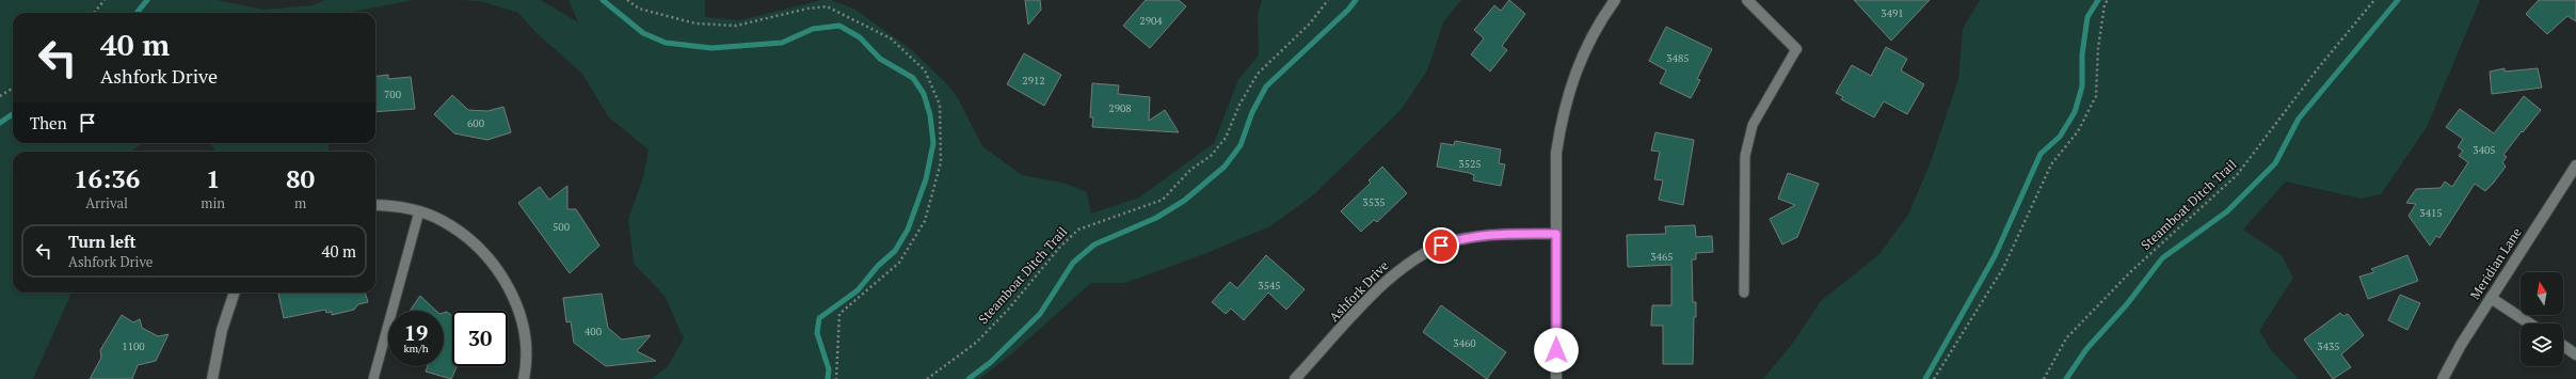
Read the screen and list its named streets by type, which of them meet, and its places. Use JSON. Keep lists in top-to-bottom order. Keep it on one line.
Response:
{"streets":{"street":["Meridian Lane","Ashfork Drive"],"path":["Steamboat Ditch Trail"]},"house_numbers":["3491","2904","3485","2912","700","2908","600","3405","3525","3535","3415","500","3465","3545","400","3460","1100","3435"],"north":"top","page":{"turn":["40 m","Ashfork Drive"],"then":"Then","eta":["16:36","Arrival","1","min","80","m"],"list":[{"name":"Turn left","note":"Ashfork Drive","value":"40 m"}],"speed":"19 km/h","limit":"30"}}
